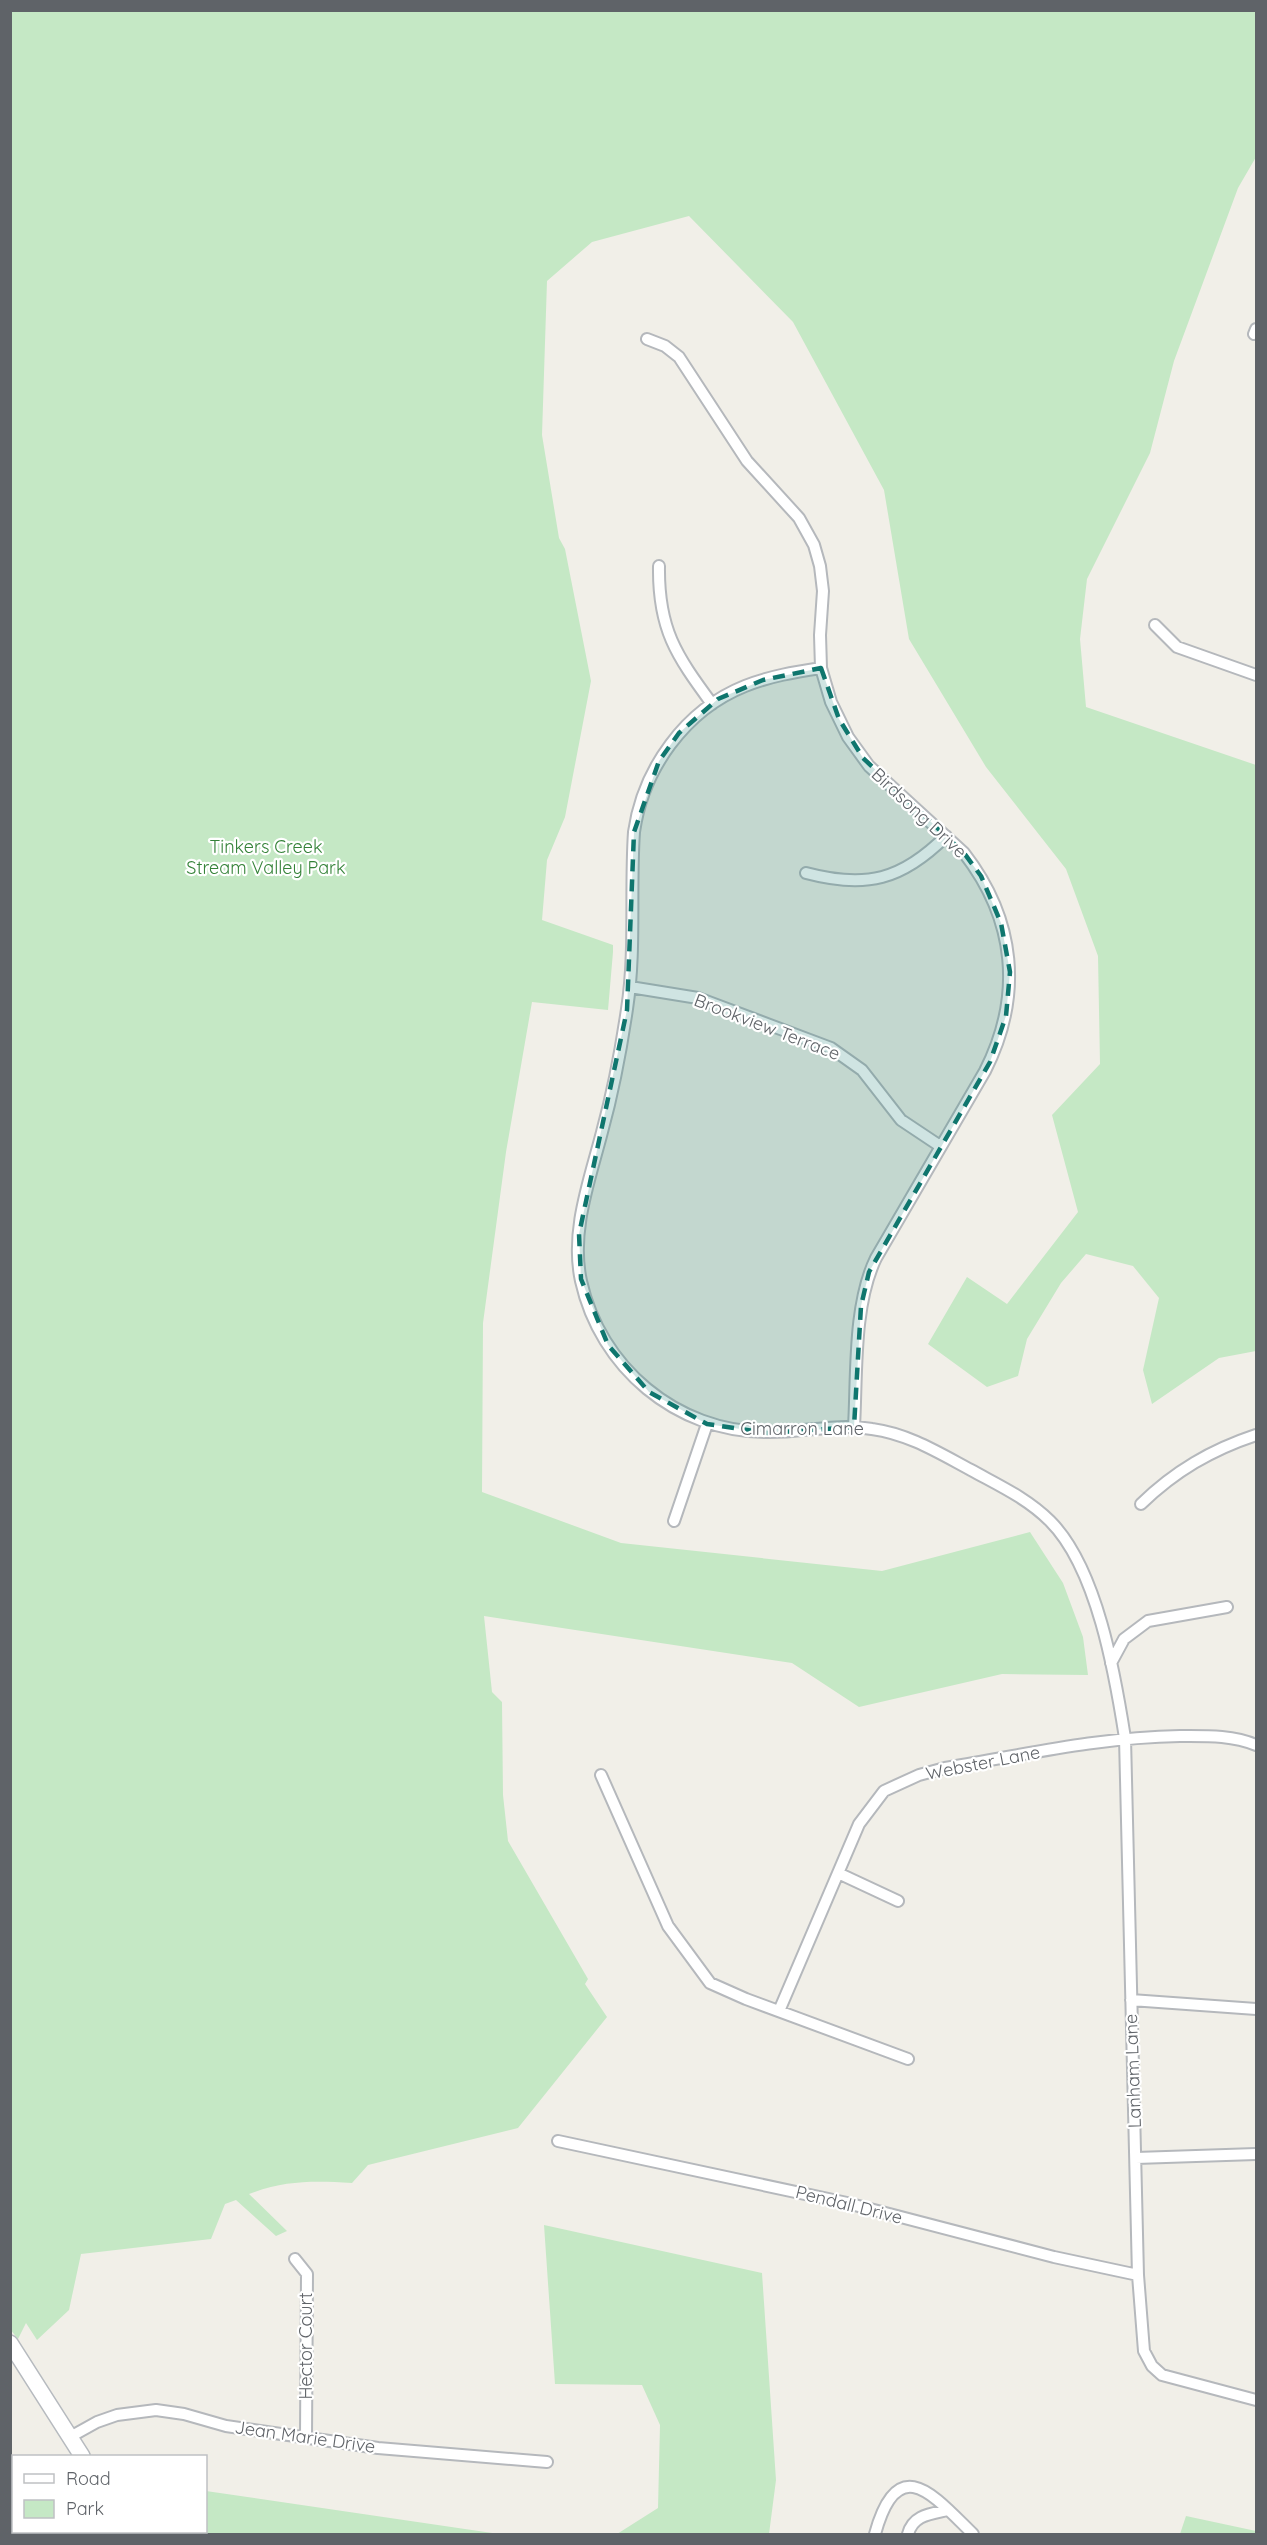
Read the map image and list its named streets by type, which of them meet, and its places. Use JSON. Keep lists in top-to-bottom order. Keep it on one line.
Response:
{"streets":{"street":["Birdsong Drive","Brookview Terrace","Cimarron Lane","Webster Lane","Lanham Lane","Pendall Drive","Hector Court","Jean Marie Drive"]},"crossings":[["Birdsong Drive","Brookview Terrace"],["Birdsong Drive","Cimarron Lane"],["Brookview Terrace","Cimarron Lane"],["Cimarron Lane","Lanham Lane"],["Webster Lane","Lanham Lane"],["Lanham Lane","Pendall Drive"],["Hector Court","Jean Marie Drive"]],"parks":["Tinkers Creek Stream Valley Park"],"legend":["Road","Park"]}
